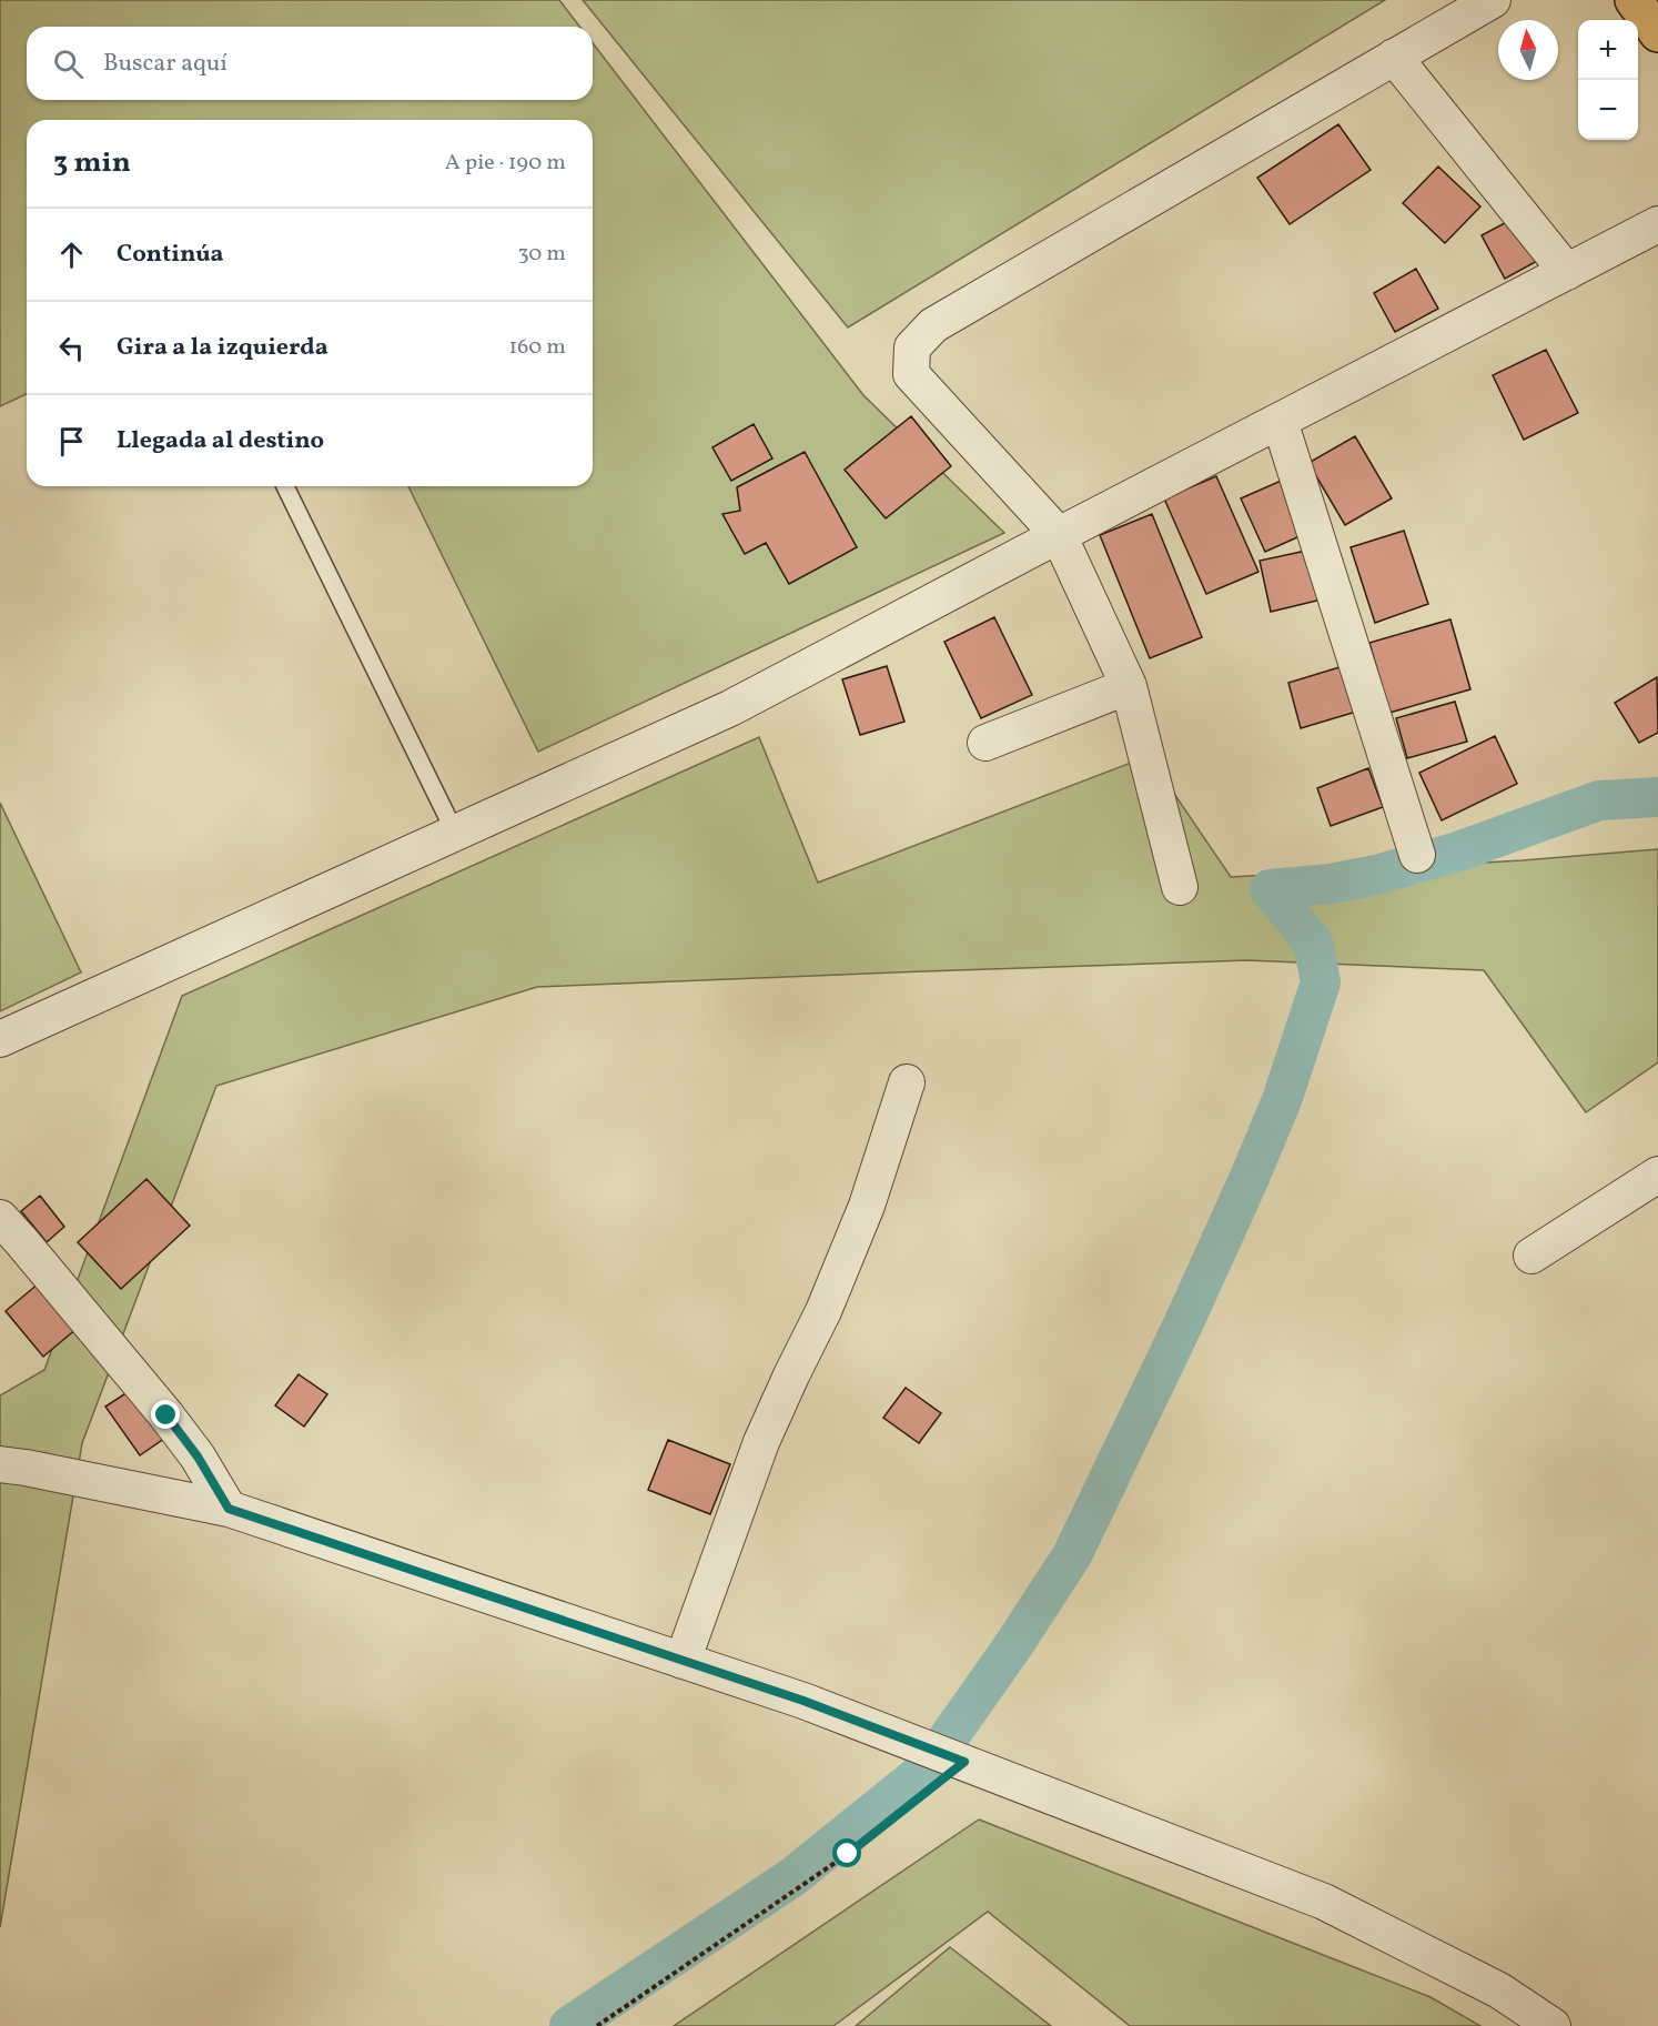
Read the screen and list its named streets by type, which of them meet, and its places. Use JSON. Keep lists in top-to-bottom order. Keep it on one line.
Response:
{"north":"top","page":{"map_buttons":["+","−"],"search":"Buscar aquí","heading":["3 min","A pie · 190 m"],"list":[["Continúa","30 m"],["Gira a la izquierda","160 m"],"Llegada al destino"]}}
